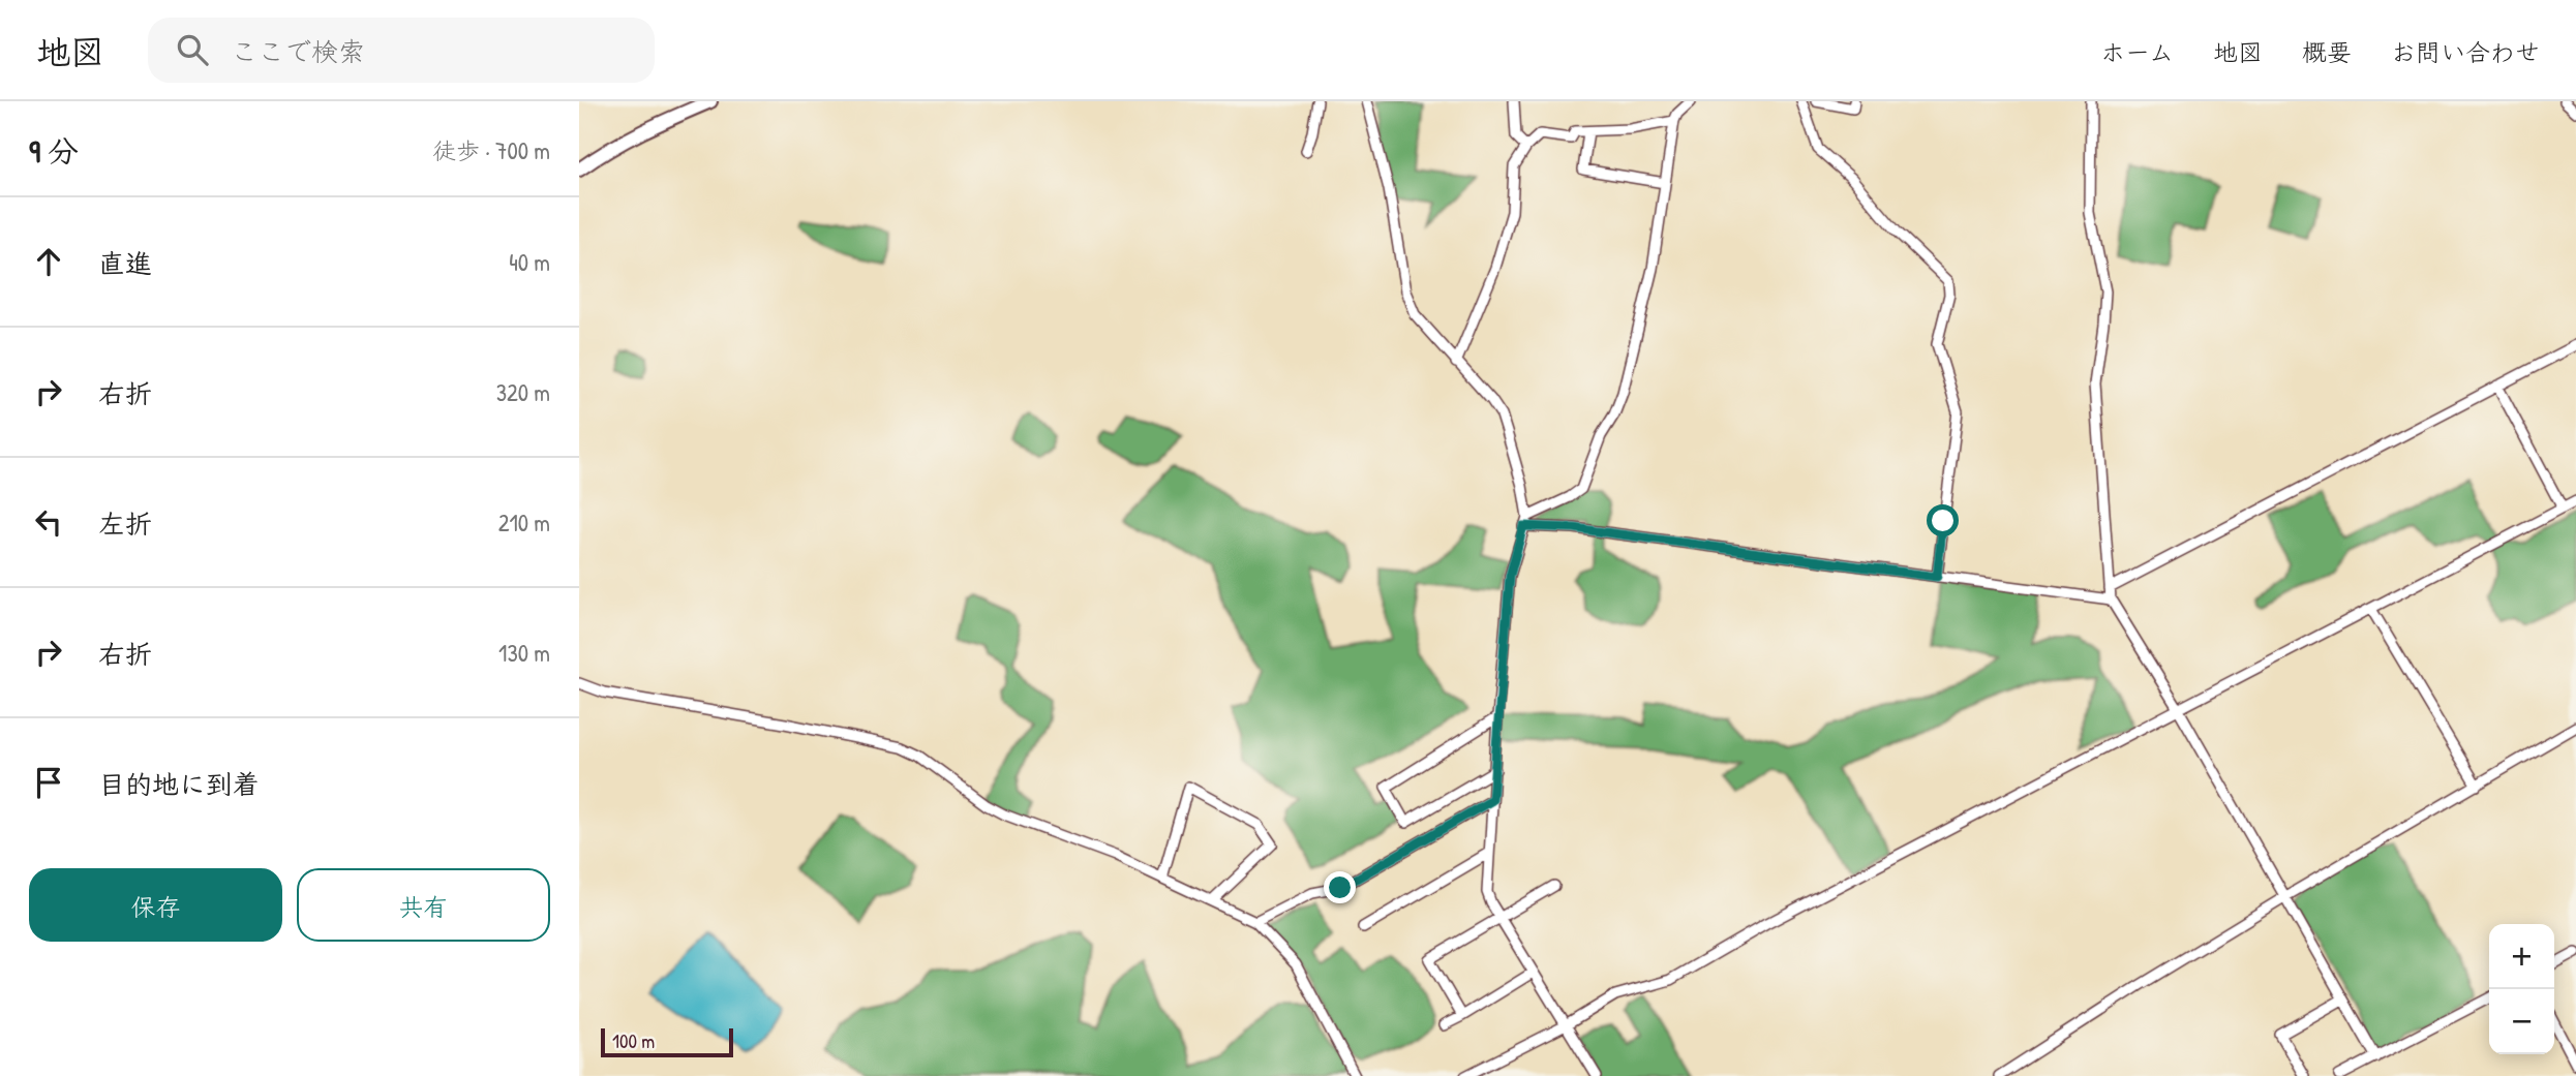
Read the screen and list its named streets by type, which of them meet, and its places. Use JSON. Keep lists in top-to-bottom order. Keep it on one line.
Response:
{"scale_bar":"100 m","page":{"header":"地図","search":"ここで検索","nav":["ホーム","地図","概要","お問い合わせ"],"heading":["9 分","徒歩 · 700 m"],"list":[["直進","40 m"],["右折","320 m"],["左折","210 m"],["右折","130 m"],"目的地に到着"],"buttons":["保存","共有"],"map_buttons":["+","−"],"scale":"100 m"}}
